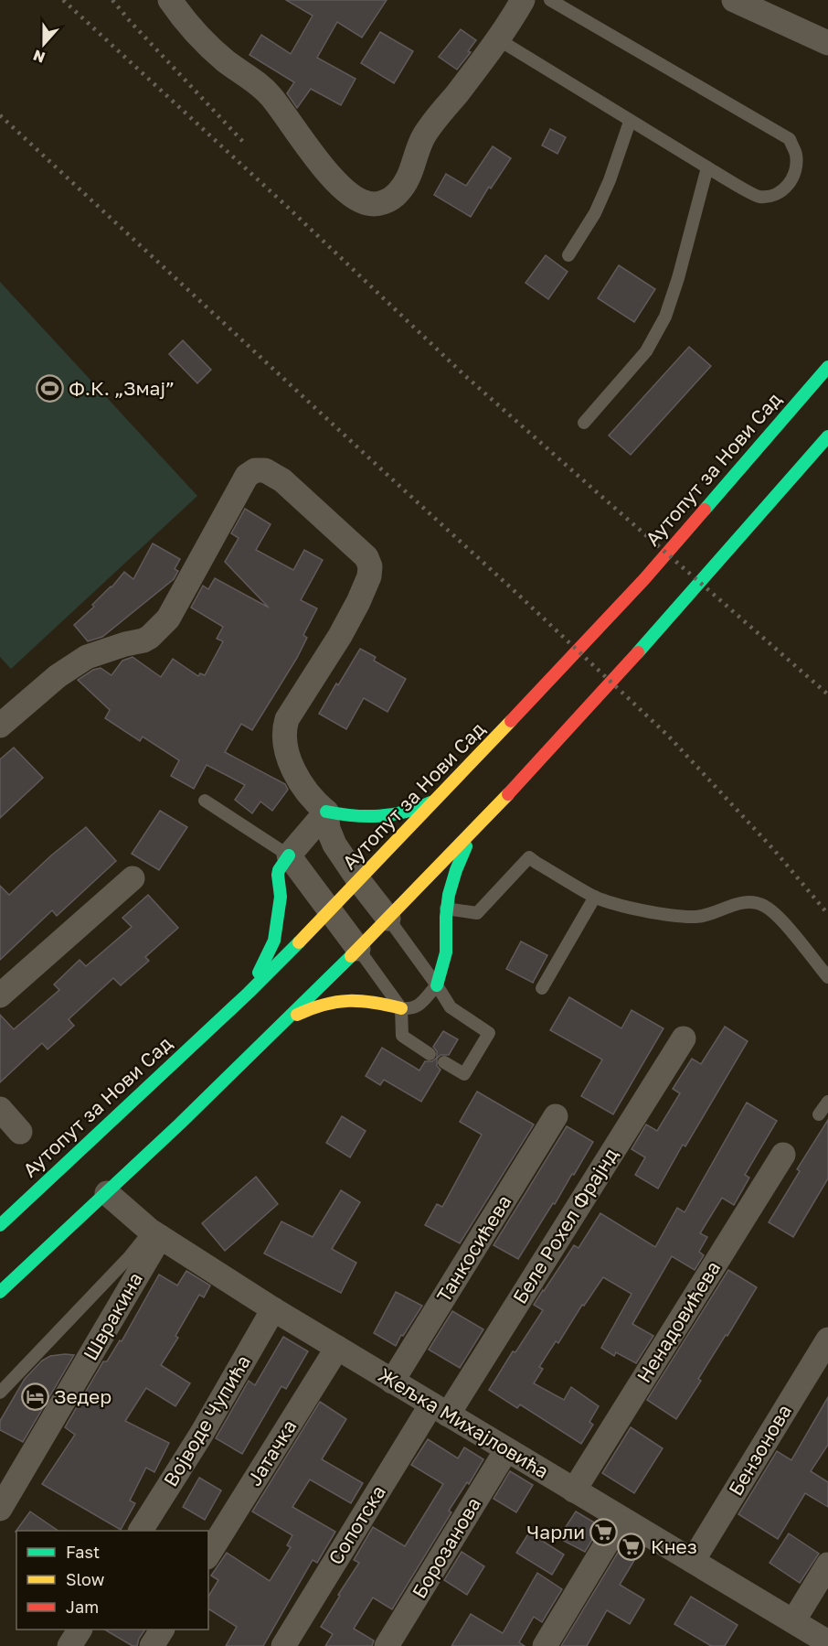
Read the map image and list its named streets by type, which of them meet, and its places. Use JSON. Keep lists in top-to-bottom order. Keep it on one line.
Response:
{"streets":{"main road":["Аутопут за Нови Сад"],"street":["Беле Рохел Фрајнд","Танкосићева","Швракина","Ненадовићева","Војводе Чупића","Жељка Михајловића","Бензонова","Јатачка","Сопотска","Борозанова"]},"crossings":[["Беле Рохел Фрајнд","Жељка Михајловића"],["Беле Рохел Фрајнд","Сопотска"],["Танкосићева","Жељка Михајловића"],["Швракина","Жељка Михајловића"],["Ненадовићева","Жељка Михајловића"],["Војводе Чупића","Жељка Михајловића"],["Жељка Михајловића","Бензонова"],["Жељка Михајловића","Јатачка"],["Жељка Михајловића","Сопотска"],["Жељка Михајловића","Борозанова"]],"places":{"sports":["Ф.К. „Змај”"],"hotel":["Зедер"],"supermarket":["Чарли","Кнез"]},"legend":["Fast","Slow","Jam"],"north":"bottom"}
